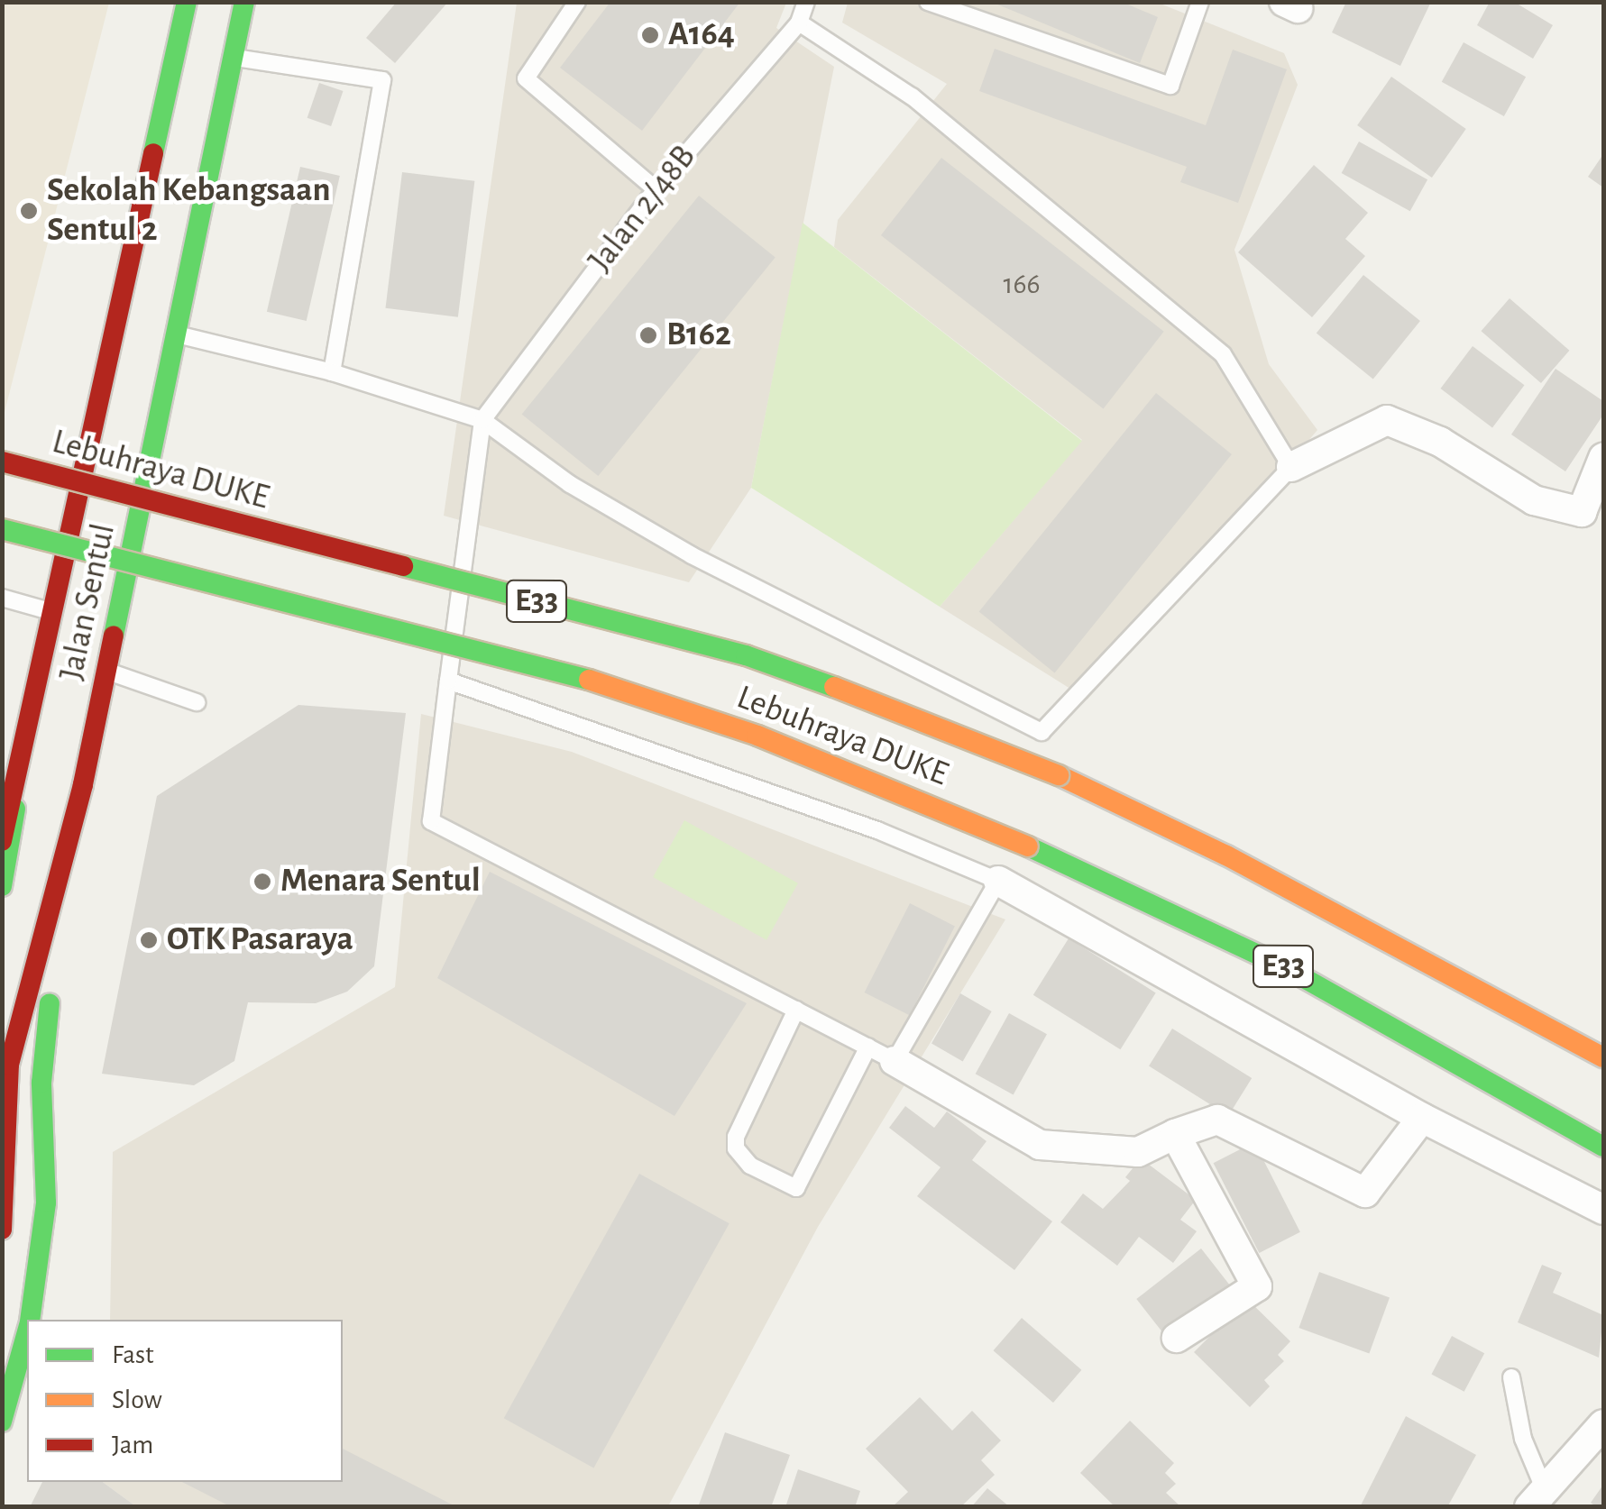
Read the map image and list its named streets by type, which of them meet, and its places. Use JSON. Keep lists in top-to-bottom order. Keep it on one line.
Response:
{"streets":{"main road":["Lebuhraya DUKE","E33","Jalan Sentul"],"lane":["Jalan 2/48B"]},"places":["A164","Sekolah Kebangsaan Sentul 2","B162","Menara Sentul","OTK Pasaraya"],"house_numbers":["166"],"legend":["Fast","Slow","Jam"]}
